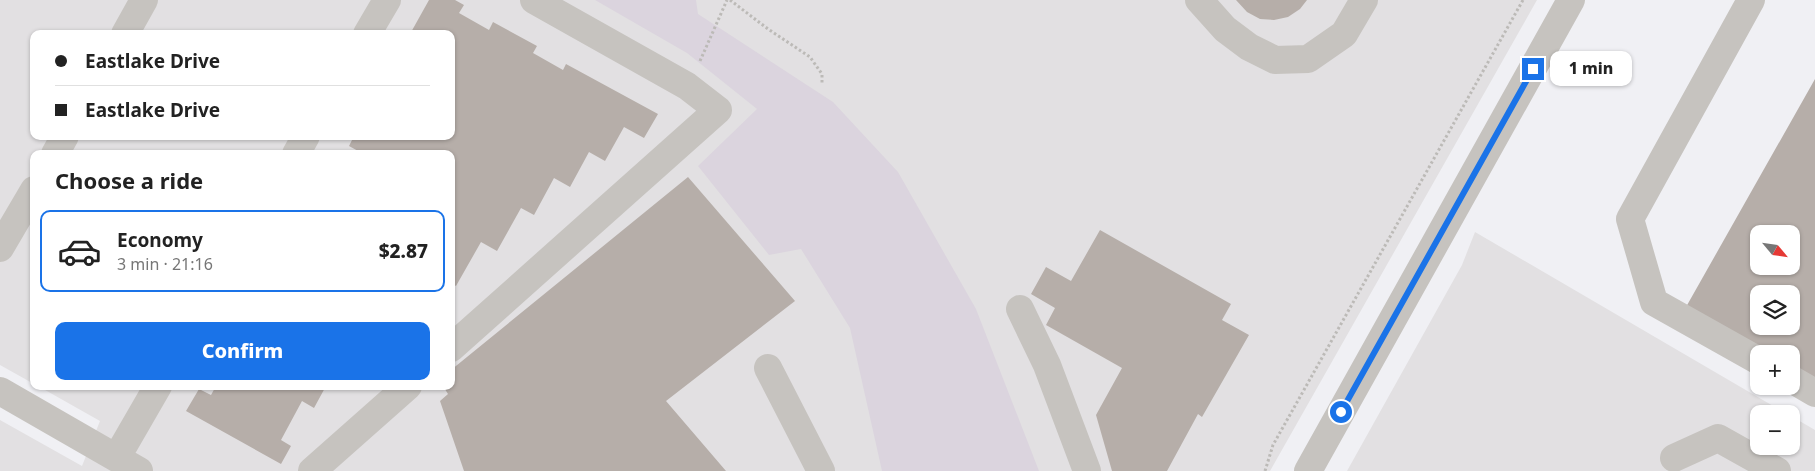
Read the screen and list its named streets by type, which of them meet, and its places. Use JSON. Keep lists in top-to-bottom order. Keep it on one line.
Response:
{"north":"bottom right","page":{"banner":["Eastlake Drive","Eastlake Drive"],"bubble":"1 min","heading":"Choose a ride","list":[{"name":"Economy","note":"3 min · 21:16","value":"$2.87"}],"map_buttons":["+","−"],"buttons":"Confirm"}}
